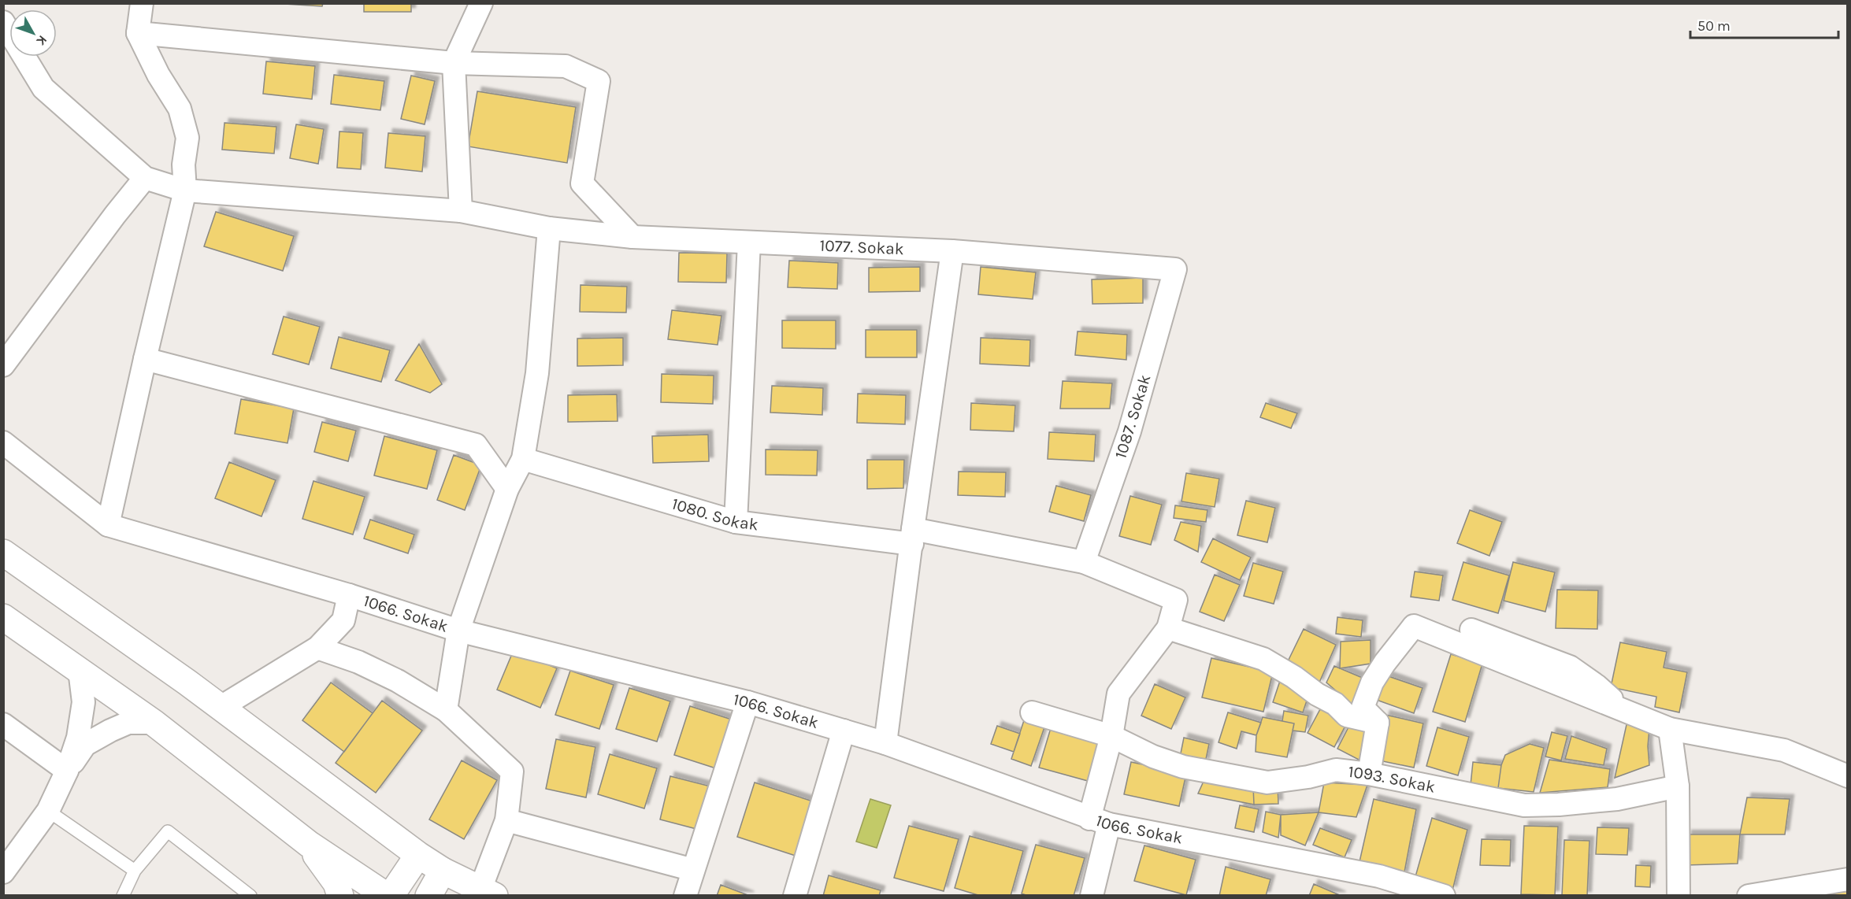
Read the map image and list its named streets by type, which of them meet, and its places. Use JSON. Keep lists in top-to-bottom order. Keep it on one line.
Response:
{"streets":{"street":["1077. Sokak","1087. Sokak","1080. Sokak","1066. Sokak","1093. Sokak"]},"crossings":[["1077. Sokak","1087. Sokak"],["1087. Sokak","1080. Sokak"]],"scale_bar":"50 m","north":"bottom right"}
